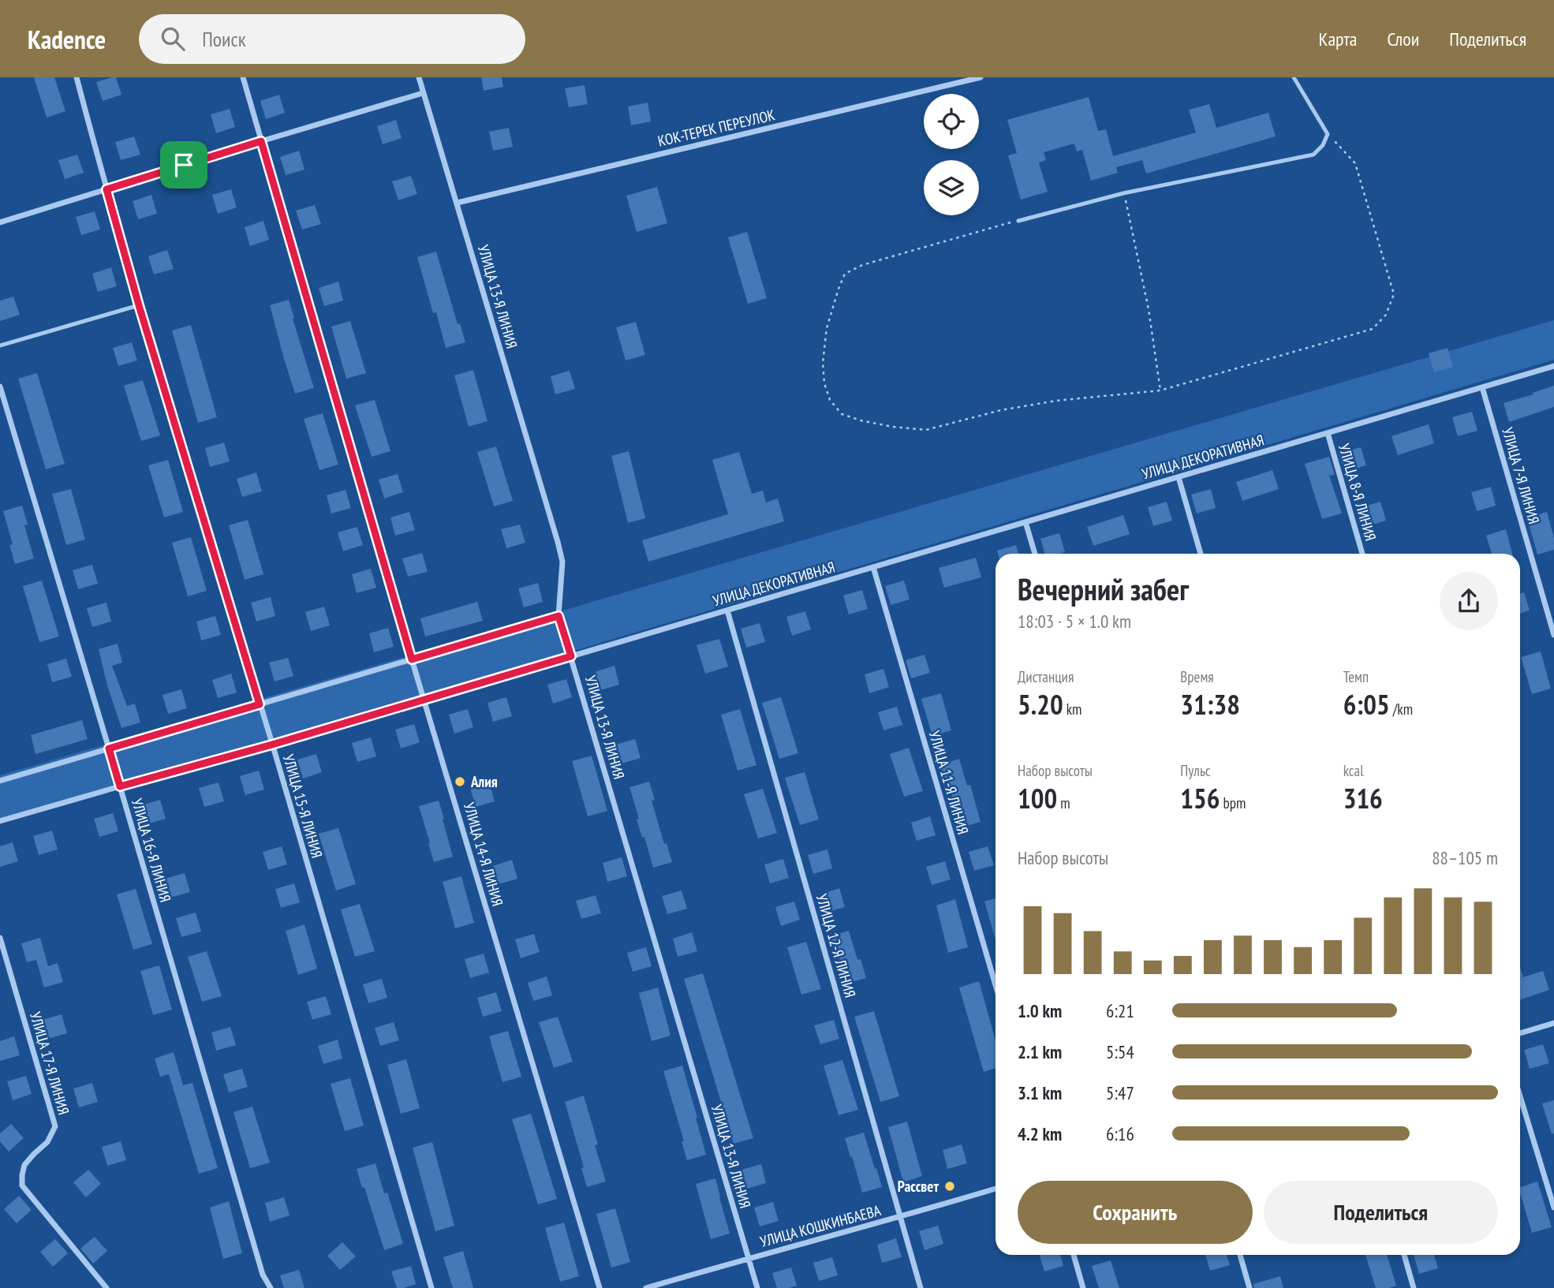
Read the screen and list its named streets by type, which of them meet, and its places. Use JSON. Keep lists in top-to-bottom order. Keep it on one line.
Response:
{"streets":{"street":["КОК-ТЕРЕК ПЕРЕУЛОК","УЛИЦА 13-Я ЛИНИЯ","УЛИЦА ДЕКОРАТИВНАЯ","УЛИЦА 7-Я ЛИНИЯ","УЛИЦА 8-Я ЛИНИЯ","УЛИЦА 11-Я ЛИНИЯ","УЛИЦА 15-Я ЛИНИЯ","УЛИЦА 16-Я ЛИНИЯ","УЛИЦА 14-Я ЛИНИЯ","УЛИЦА 12-Я ЛИНИЯ","УЛИЦА 17-Я ЛИНИЯ","УЛИЦА КОШКИНБАЕВА"]},"crossings":[["КОК-ТЕРЕК ПЕРЕУЛОК","УЛИЦА 13-Я ЛИНИЯ"],["УЛИЦА 13-Я ЛИНИЯ","УЛИЦА ДЕКОРАТИВНАЯ"],["УЛИЦА 13-Я ЛИНИЯ","УЛИЦА КОШКИНБАЕВА"],["УЛИЦА ДЕКОРАТИВНАЯ","УЛИЦА 7-Я ЛИНИЯ"],["УЛИЦА ДЕКОРАТИВНАЯ","УЛИЦА 8-Я ЛИНИЯ"],["УЛИЦА ДЕКОРАТИВНАЯ","УЛИЦА 11-Я ЛИНИЯ"],["УЛИЦА ДЕКОРАТИВНАЯ","УЛИЦА 15-Я ЛИНИЯ"],["УЛИЦА ДЕКОРАТИВНАЯ","УЛИЦА 16-Я ЛИНИЯ"],["УЛИЦА ДЕКОРАТИВНАЯ","УЛИЦА 14-Я ЛИНИЯ"],["УЛИЦА ДЕКОРАТИВНАЯ","УЛИЦА 12-Я ЛИНИЯ"],["УЛИЦА 12-Я ЛИНИЯ","УЛИЦА КОШКИНБАЕВА"]],"places":["Алия","Рассвет"],"page":{"header":"Kadence","search":"Поиск","nav":["Карта","Слои","Поделиться"],"heading":["Вечерний забег","18:03 · 5 × 1.0 km"],"stats":[["Дистанция","5.20 km"],["Время","31:38"],["Темп","6:05 /km"],["Набор высоты","100 m"],["Пульс","156 bpm"],["kcal","316"]],"chart":["Набор высоты","88–105 m"],"list":[{"name":"1.0 km","note":"6:21"},{"name":"2.1 km","note":"5:54"},{"name":"3.1 km","note":"5:47"},{"name":"4.2 km","note":"6:16"}],"buttons":["Сохранить","Поделиться"]}}
